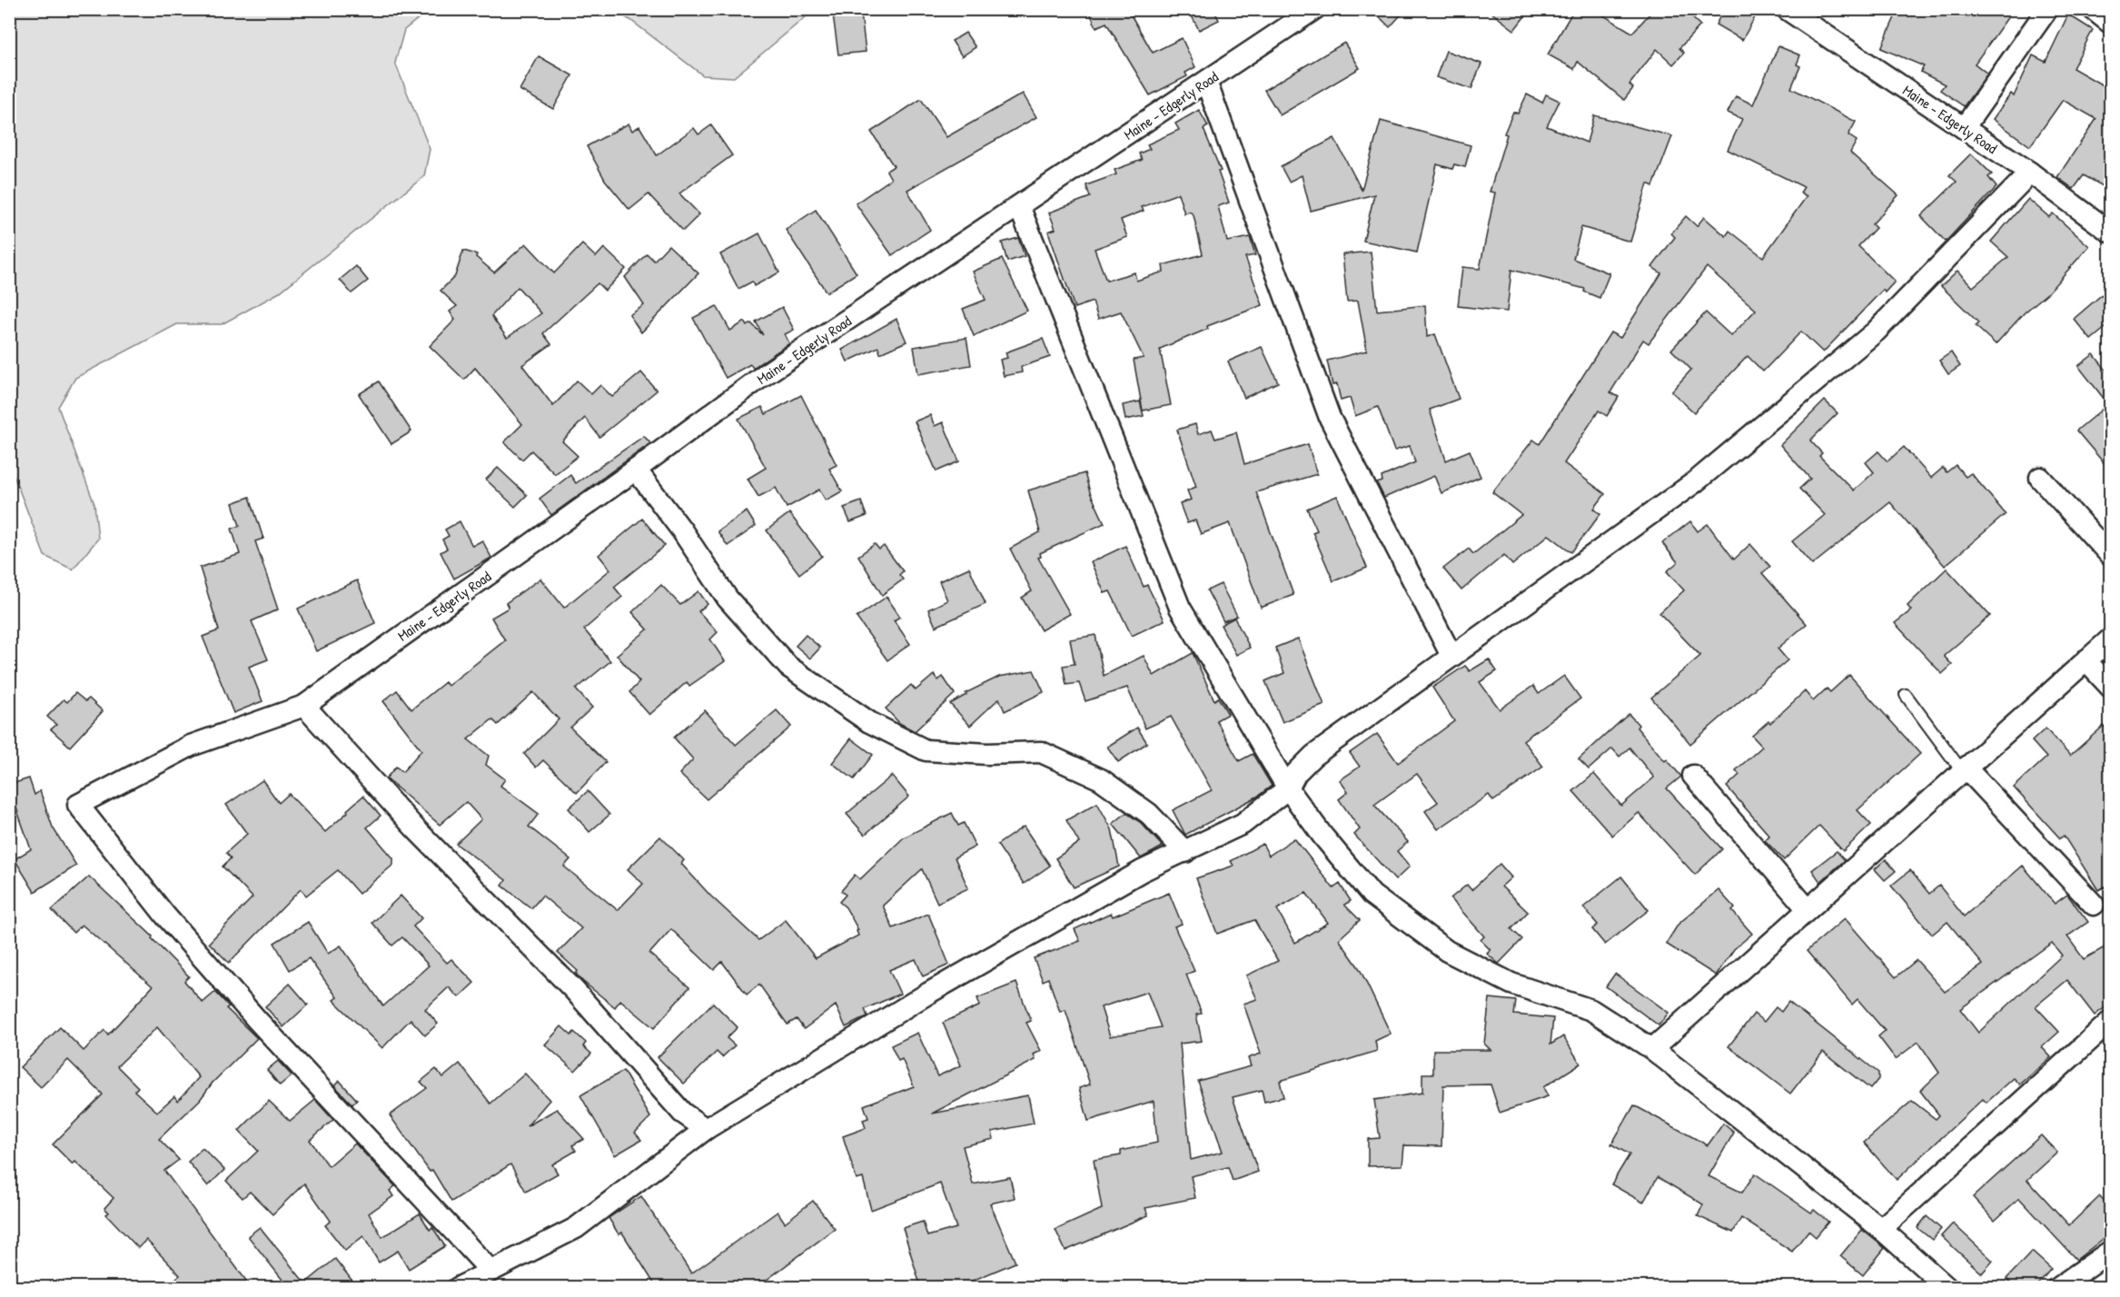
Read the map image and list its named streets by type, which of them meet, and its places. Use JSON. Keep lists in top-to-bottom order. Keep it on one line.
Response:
{"streets":{"street":["Maine - Edgerly Road"]}}
